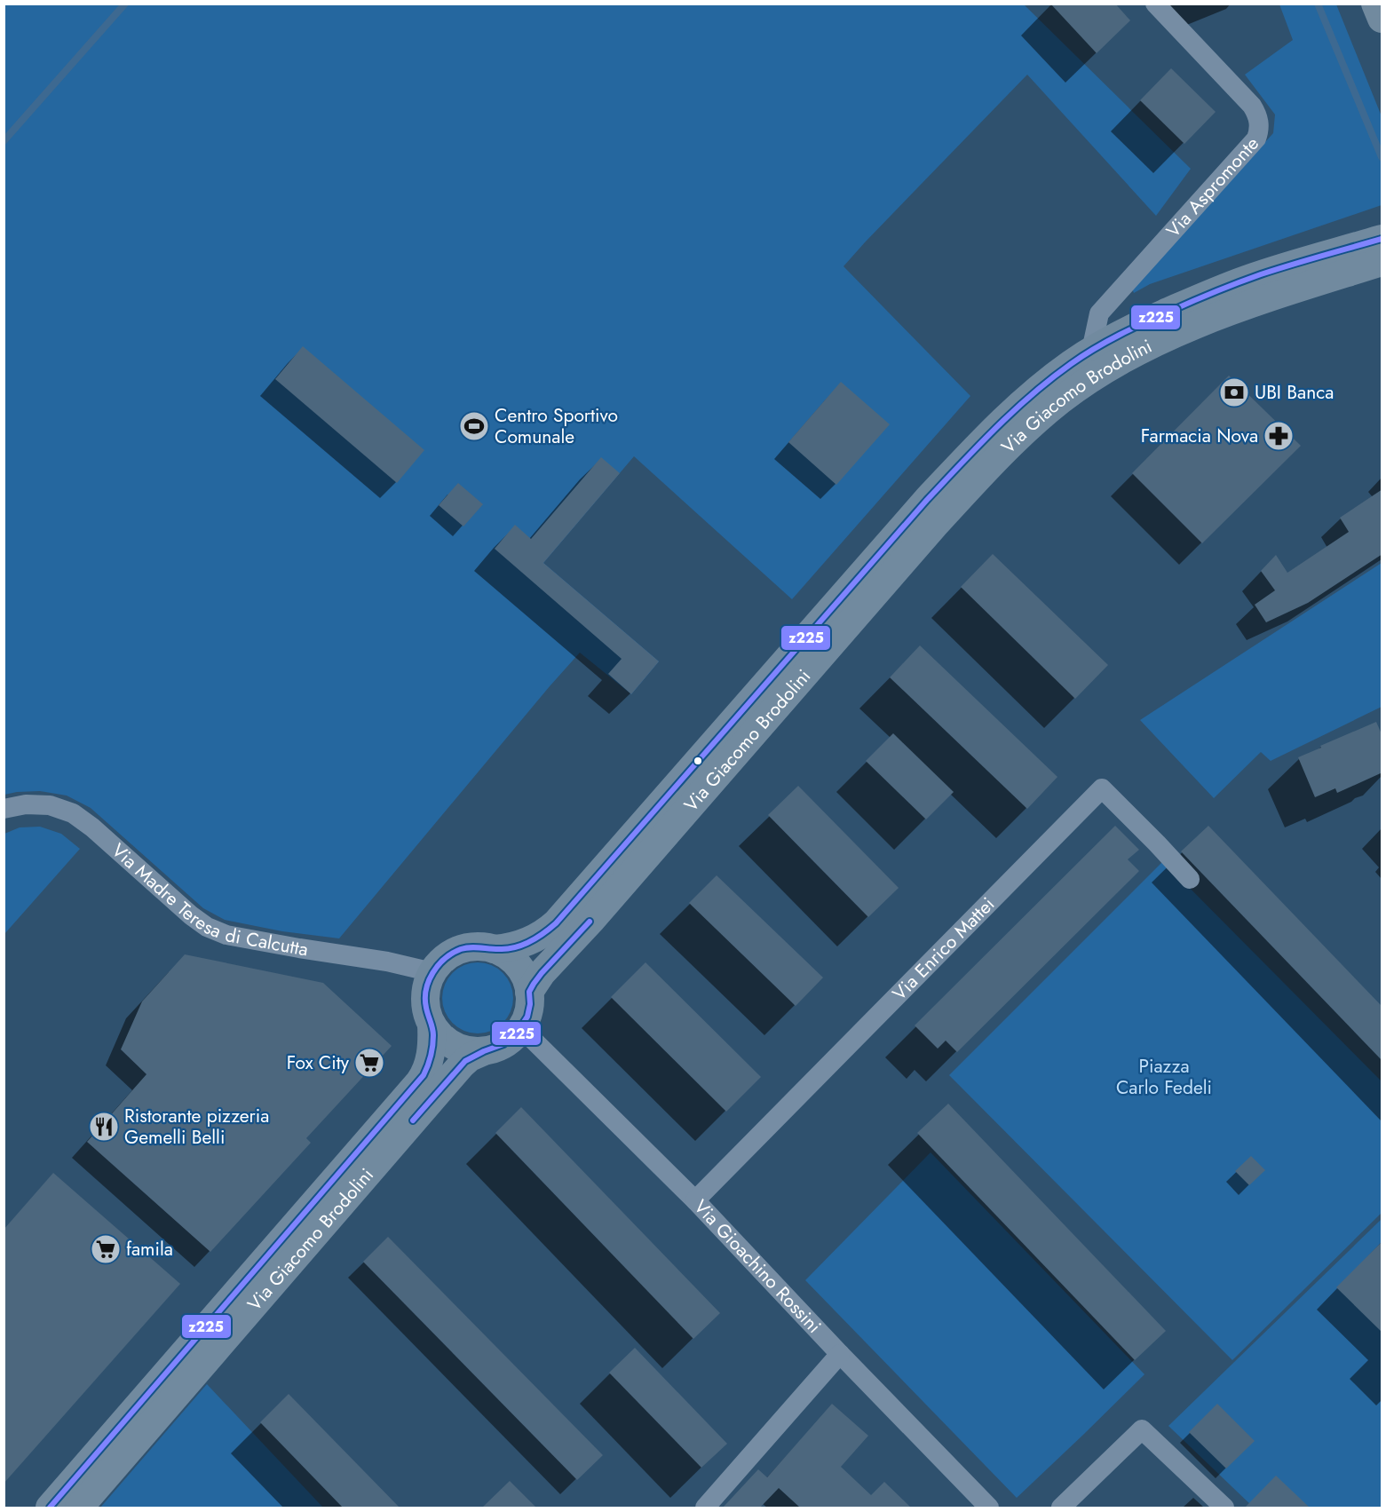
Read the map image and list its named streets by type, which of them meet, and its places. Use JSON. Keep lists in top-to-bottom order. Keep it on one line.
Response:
{"streets":{"main road":["Via Giacomo Brodolini"],"street":["Via Aspromonte","Via Madre Teresa di Calcutta","Via Enrico Mattei","Via Gioachino Rossini"]},"crossings":[["Via Aspromonte","Via Giacomo Brodolini"],["Via Giacomo Brodolini","Via Madre Teresa di Calcutta"],["Via Giacomo Brodolini","Via Gioachino Rossini"],["Via Madre Teresa di Calcutta","Via Gioachino Rossini"],["Via Enrico Mattei","Via Gioachino Rossini"]],"parks":["Piazza Carlo Fedeli"],"places":{"bank":["UBI Banca"],"sports":["Centro Sportivo Comunale"],"pharmacy":["Farmacia Nova"],"supermarket":["Fox City","famila"],"restaurant":["Ristorante pizzeria Gemelli Belli"]},"lines":["transit line z225"]}
